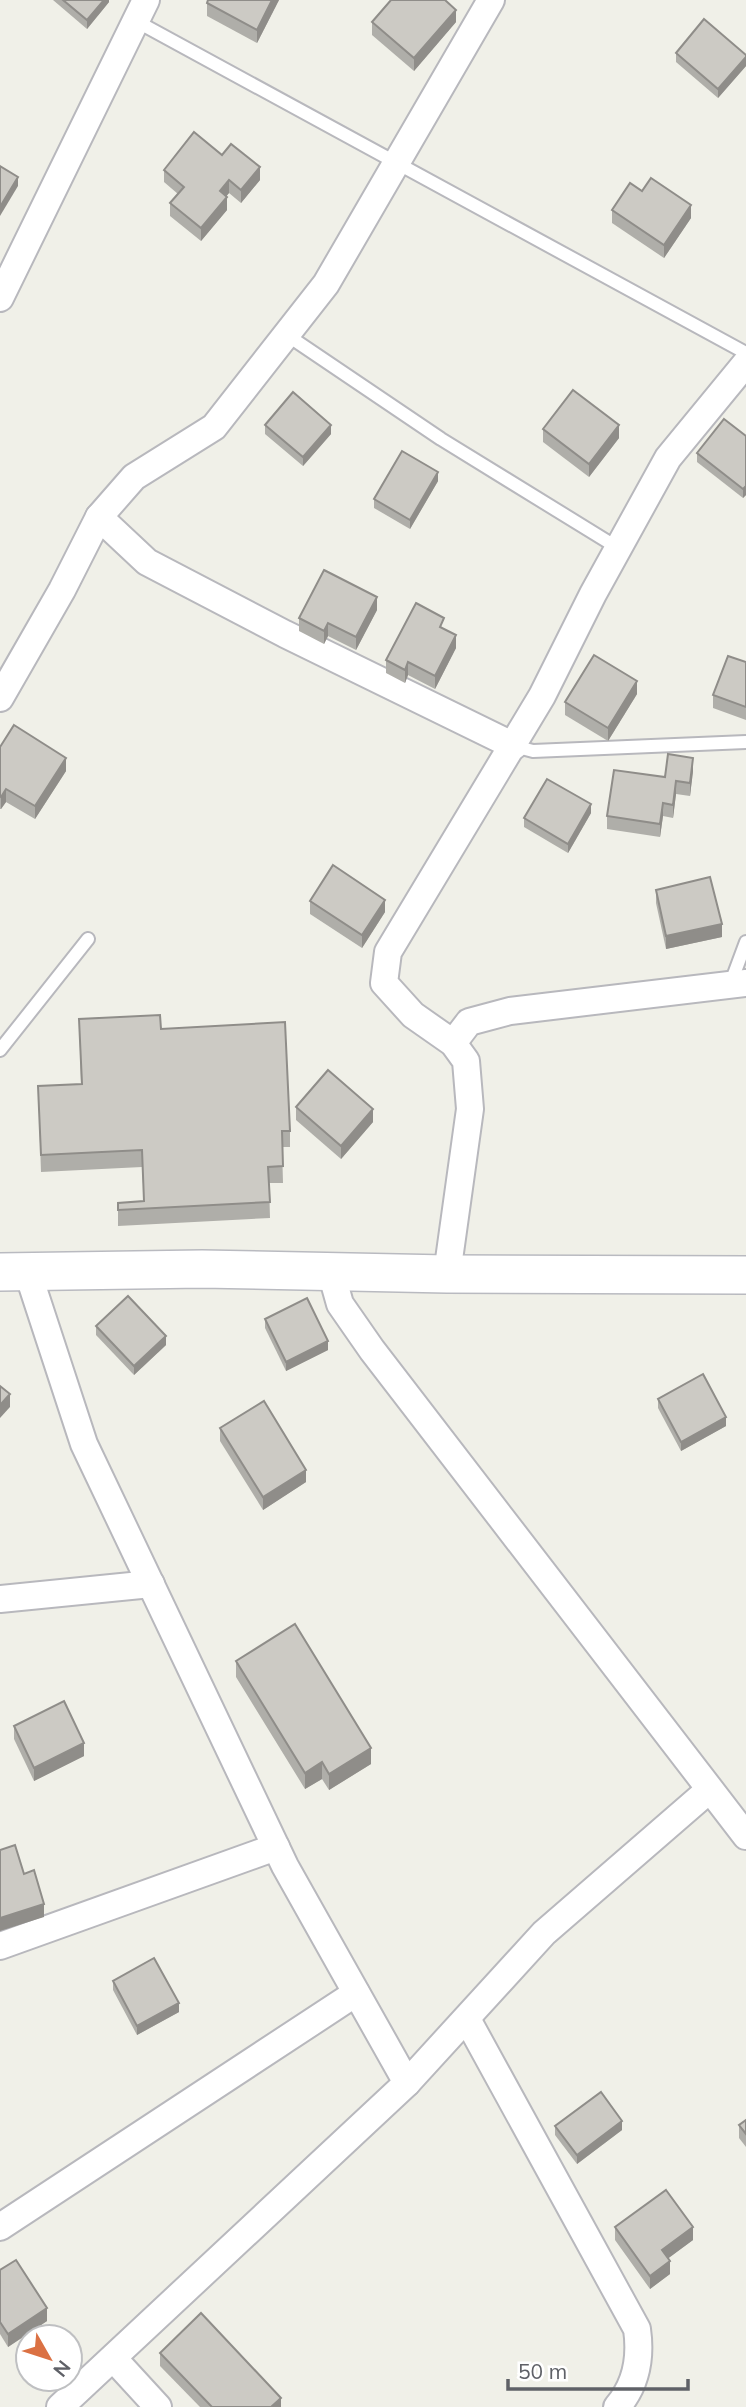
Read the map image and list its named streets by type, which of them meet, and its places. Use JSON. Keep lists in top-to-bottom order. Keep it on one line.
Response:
{"scale_bar":"50 m","north":"bottom right"}
